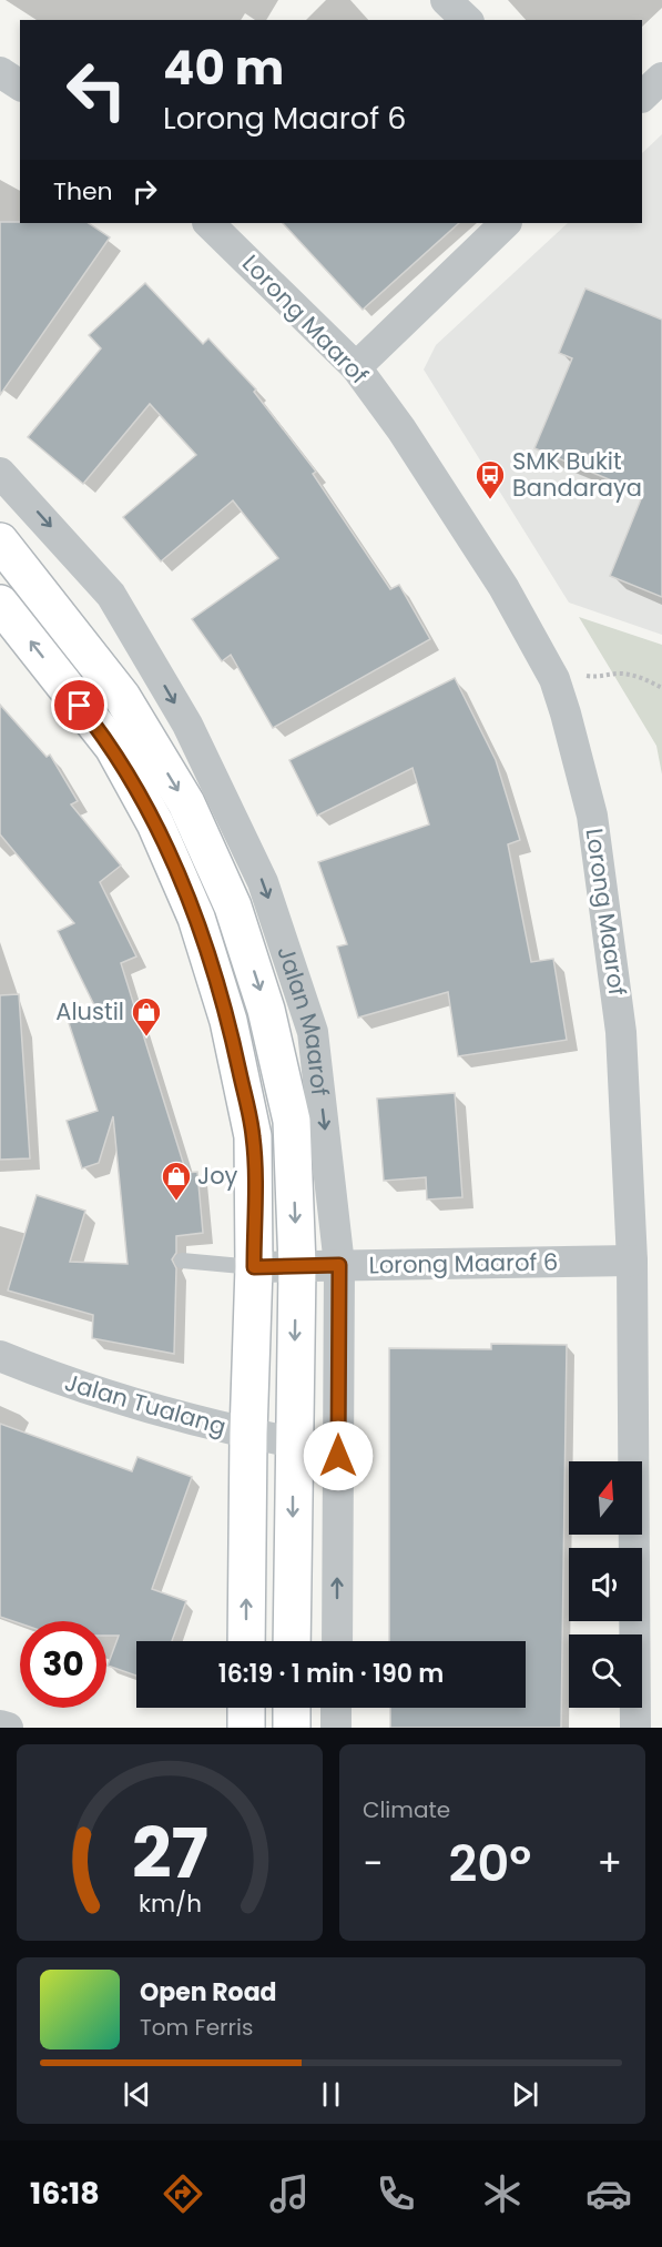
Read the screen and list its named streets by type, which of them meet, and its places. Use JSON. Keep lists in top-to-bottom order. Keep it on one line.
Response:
{"streets":{"main road":["Jalan Maarof"],"street":["Lorong Maarof","Lorong Maarof 6","Jalan Tualang"]},"crossings":[["Lorong Maarof","Lorong Maarof 6"],["Jalan Maarof","Lorong Maarof 6"],["Jalan Maarof","Jalan Tualang"]],"places":{"bus stop":["SMK Bukit Bandaraya"],"shop":["Alustil","Joy"]},"north":"top","page":{"turn":["40 m","Lorong Maarof 6"],"then":"Then","limit":"30","trip":"16:19 · 1 min · 190 m","tile":"Climate","heat":["−","20°","+"],"song":["Open Road","Tom Ferris"],"tabs":"16:18","gauge":["27","km/h"]}}
